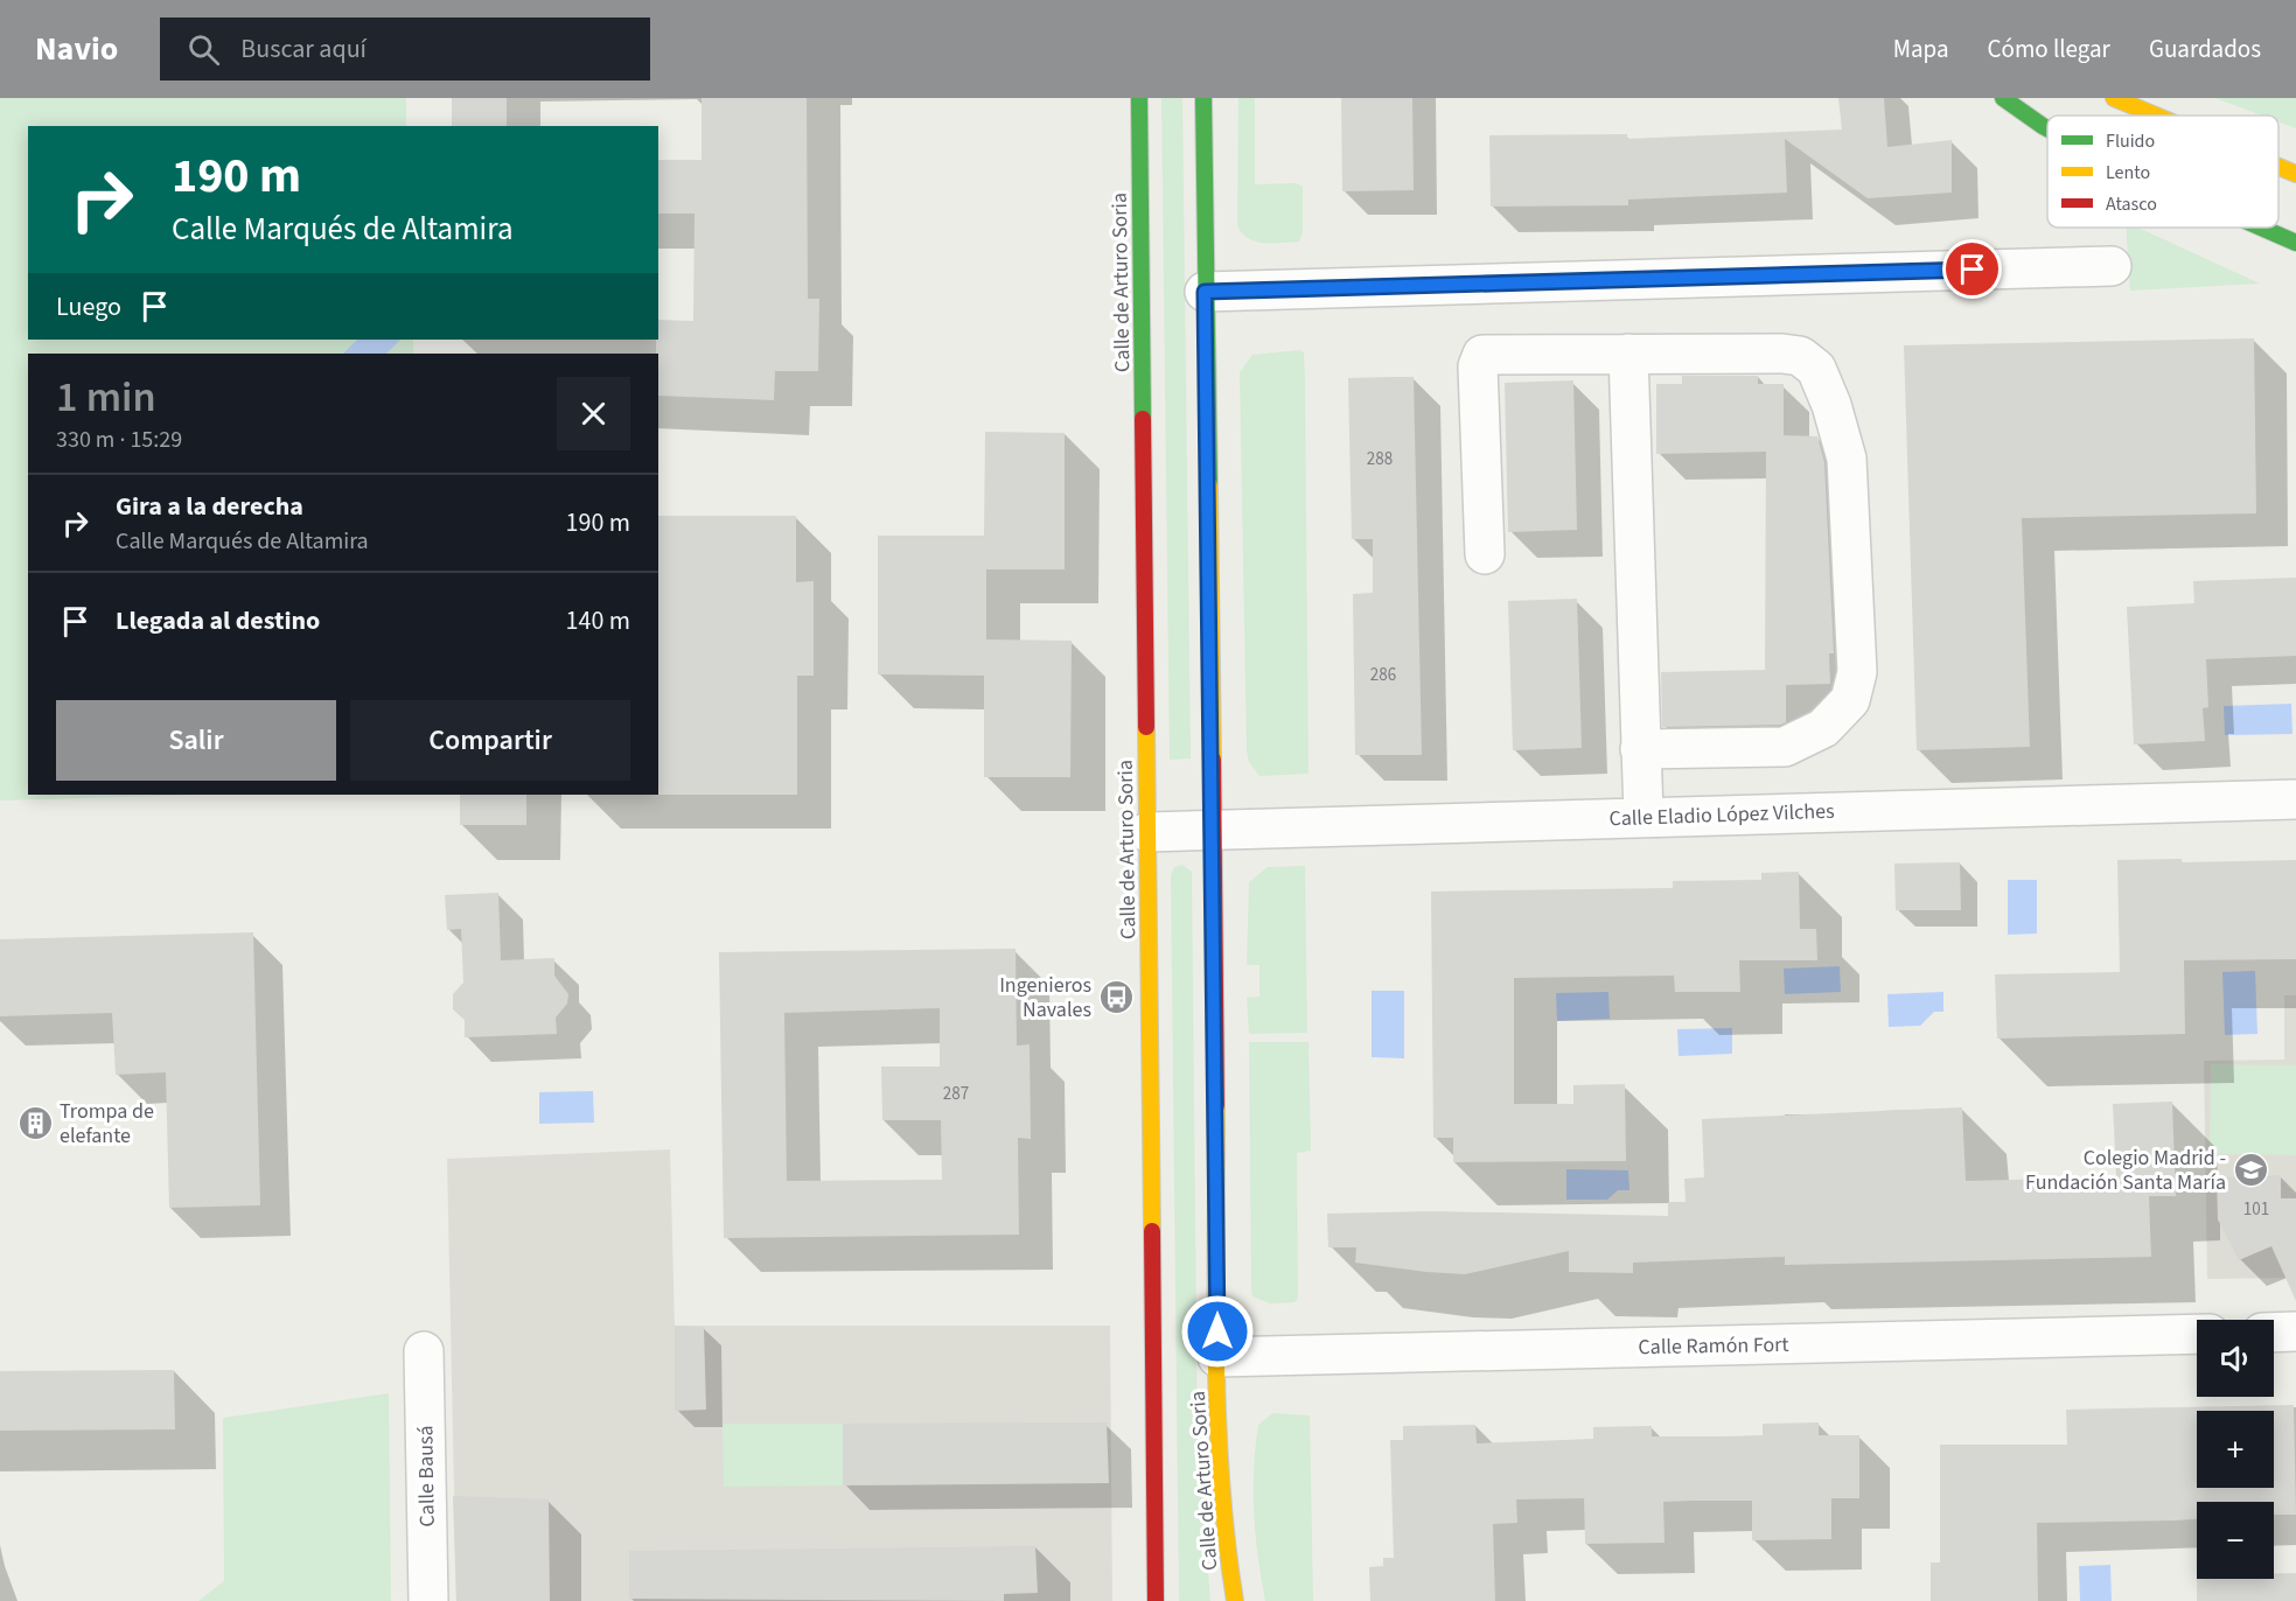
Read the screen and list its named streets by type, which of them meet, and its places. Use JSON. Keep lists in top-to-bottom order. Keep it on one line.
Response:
{"streets":{"main road":["Calle de Arturo Soria"],"street":["Calle Eladio López Vilches","Calle Ramón Fort","Calle Bausá"]},"crossings":[["Calle de Arturo Soria","Calle Eladio López Vilches"],["Calle de Arturo Soria","Calle Ramón Fort"]],"places":{"bus stop":["Ingenieros Navales"],"building":["Trompa de elefante"],"school or university":["Colegio Madrid - Fundación Santa María"]},"house_numbers":["288","286","287","101"],"legend":["Fluido","Lento","Atasco"],"page":{"header":"Navio","search":"Buscar aquí","nav":["Mapa","Cómo llegar","Guardados"],"turn":["190 m","Calle Marqués de Altamira"],"then":"Luego","heading":["1 min","330 m · 15:29"],"list":[{"name":"Gira a la derecha","note":"Calle Marqués de Altamira","value":"190 m"},{"name":"Llegada al destino","value":"140 m"}],"buttons":["Salir","Compartir"],"map_buttons":["+","−"]}}
